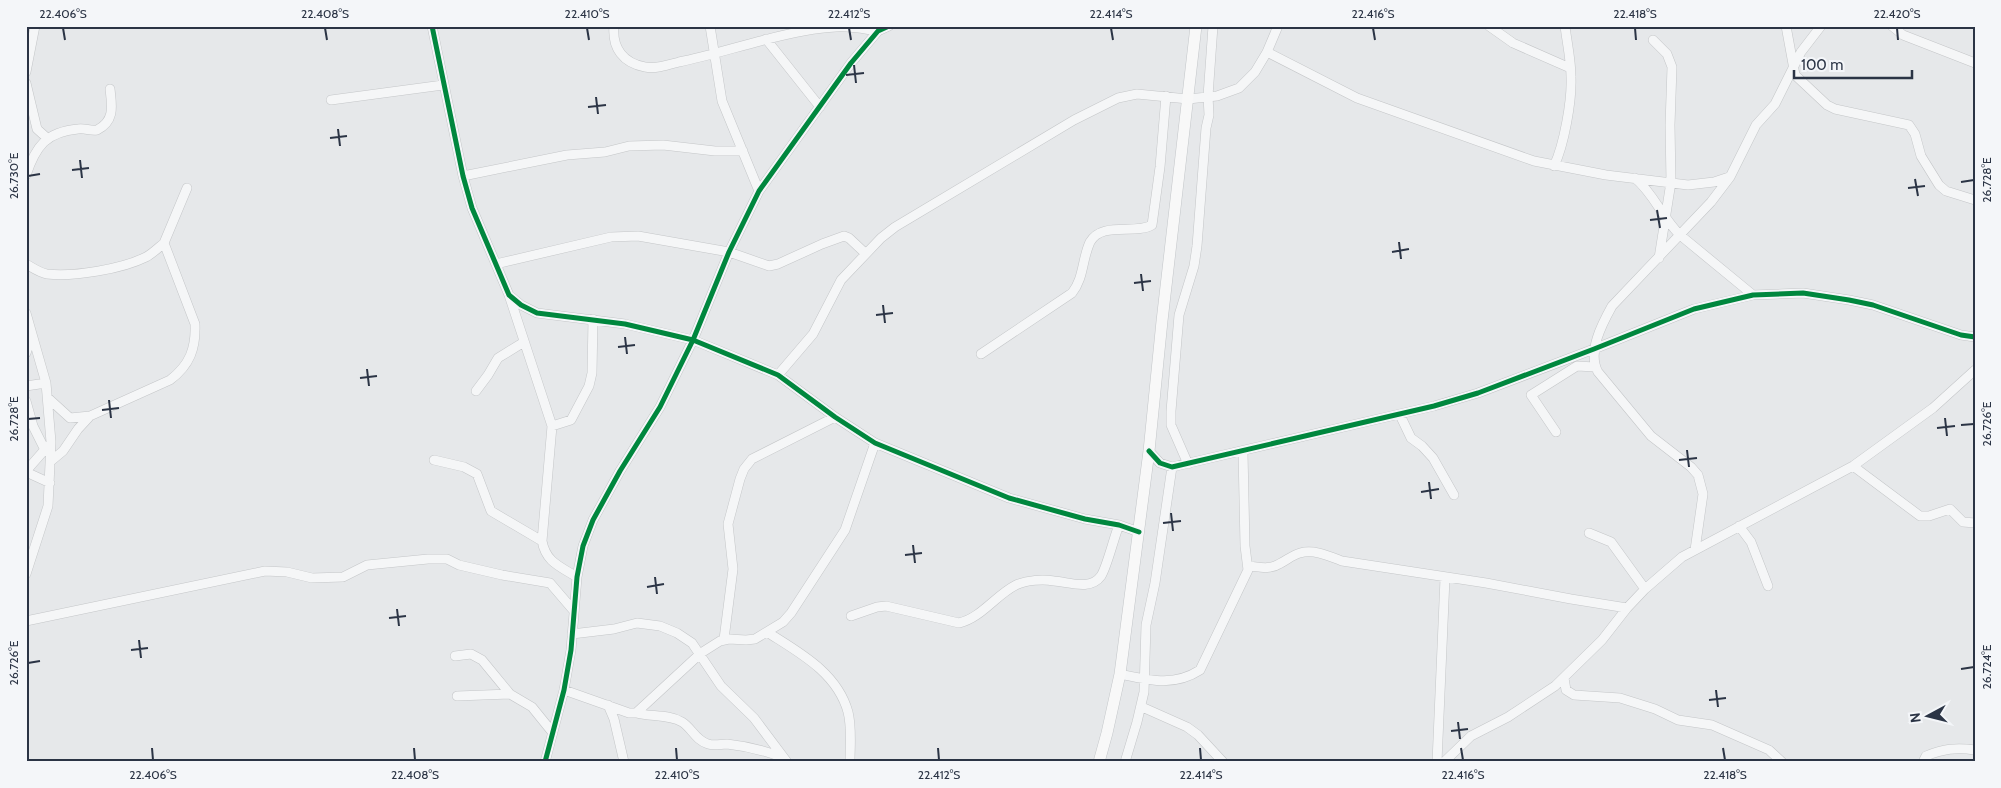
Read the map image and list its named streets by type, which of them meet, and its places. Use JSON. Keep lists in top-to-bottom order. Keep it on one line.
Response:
{"scale_bar":"100 m","north":"left","coordinates":["22.406°S","22.408°S","22.410°S","22.412°S","22.414°S","22.416°S","22.418°S","22.420°S","26.730°E","26.728°E","26.726°E","26.724°E"]}
